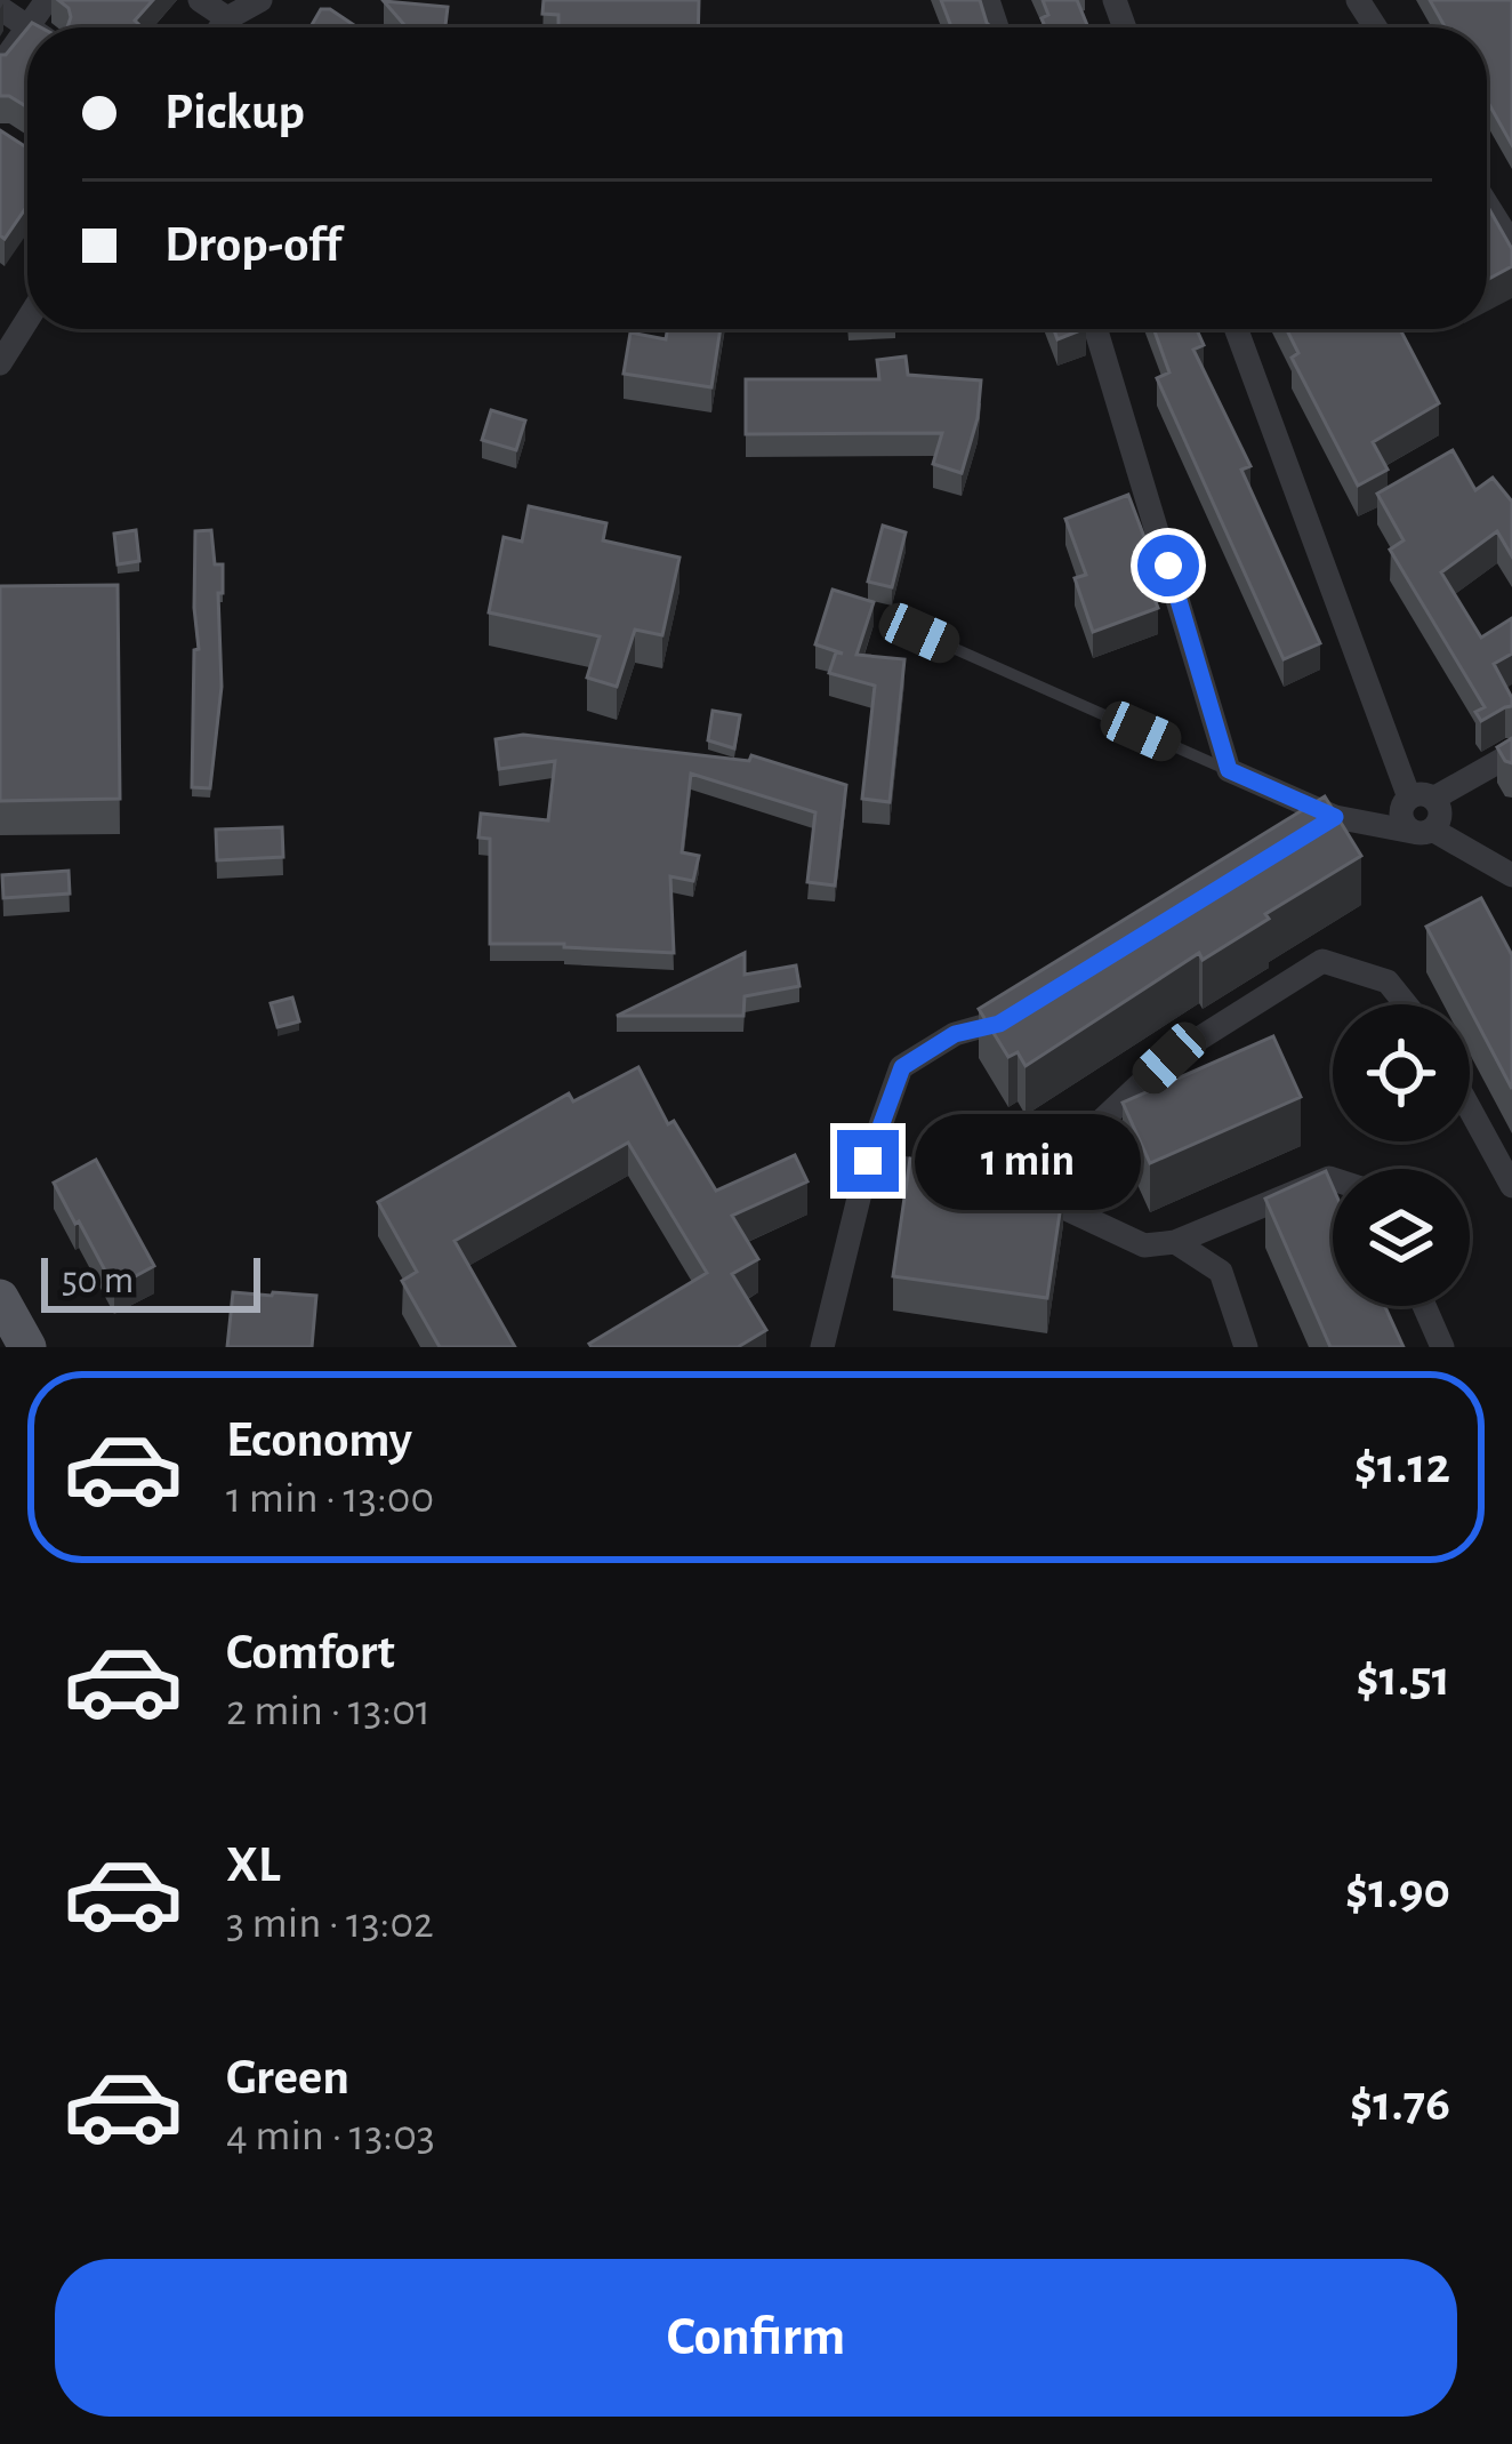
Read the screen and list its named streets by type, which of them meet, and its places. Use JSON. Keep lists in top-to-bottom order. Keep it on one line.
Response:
{"scale_bar":"50 m","page":{"banner":["Pickup","Drop-off"],"bubble":"1 min","scale":"50 m","list":[{"name":"Economy","note":"1 min · 13:00","value":"$1.12"},{"name":"Comfort","note":"2 min · 13:01","value":"$1.51"},{"name":"XL","note":"3 min · 13:02","value":"$1.90"},{"name":"Green","note":"4 min · 13:03","value":"$1.76"}],"buttons":"Confirm"}}
